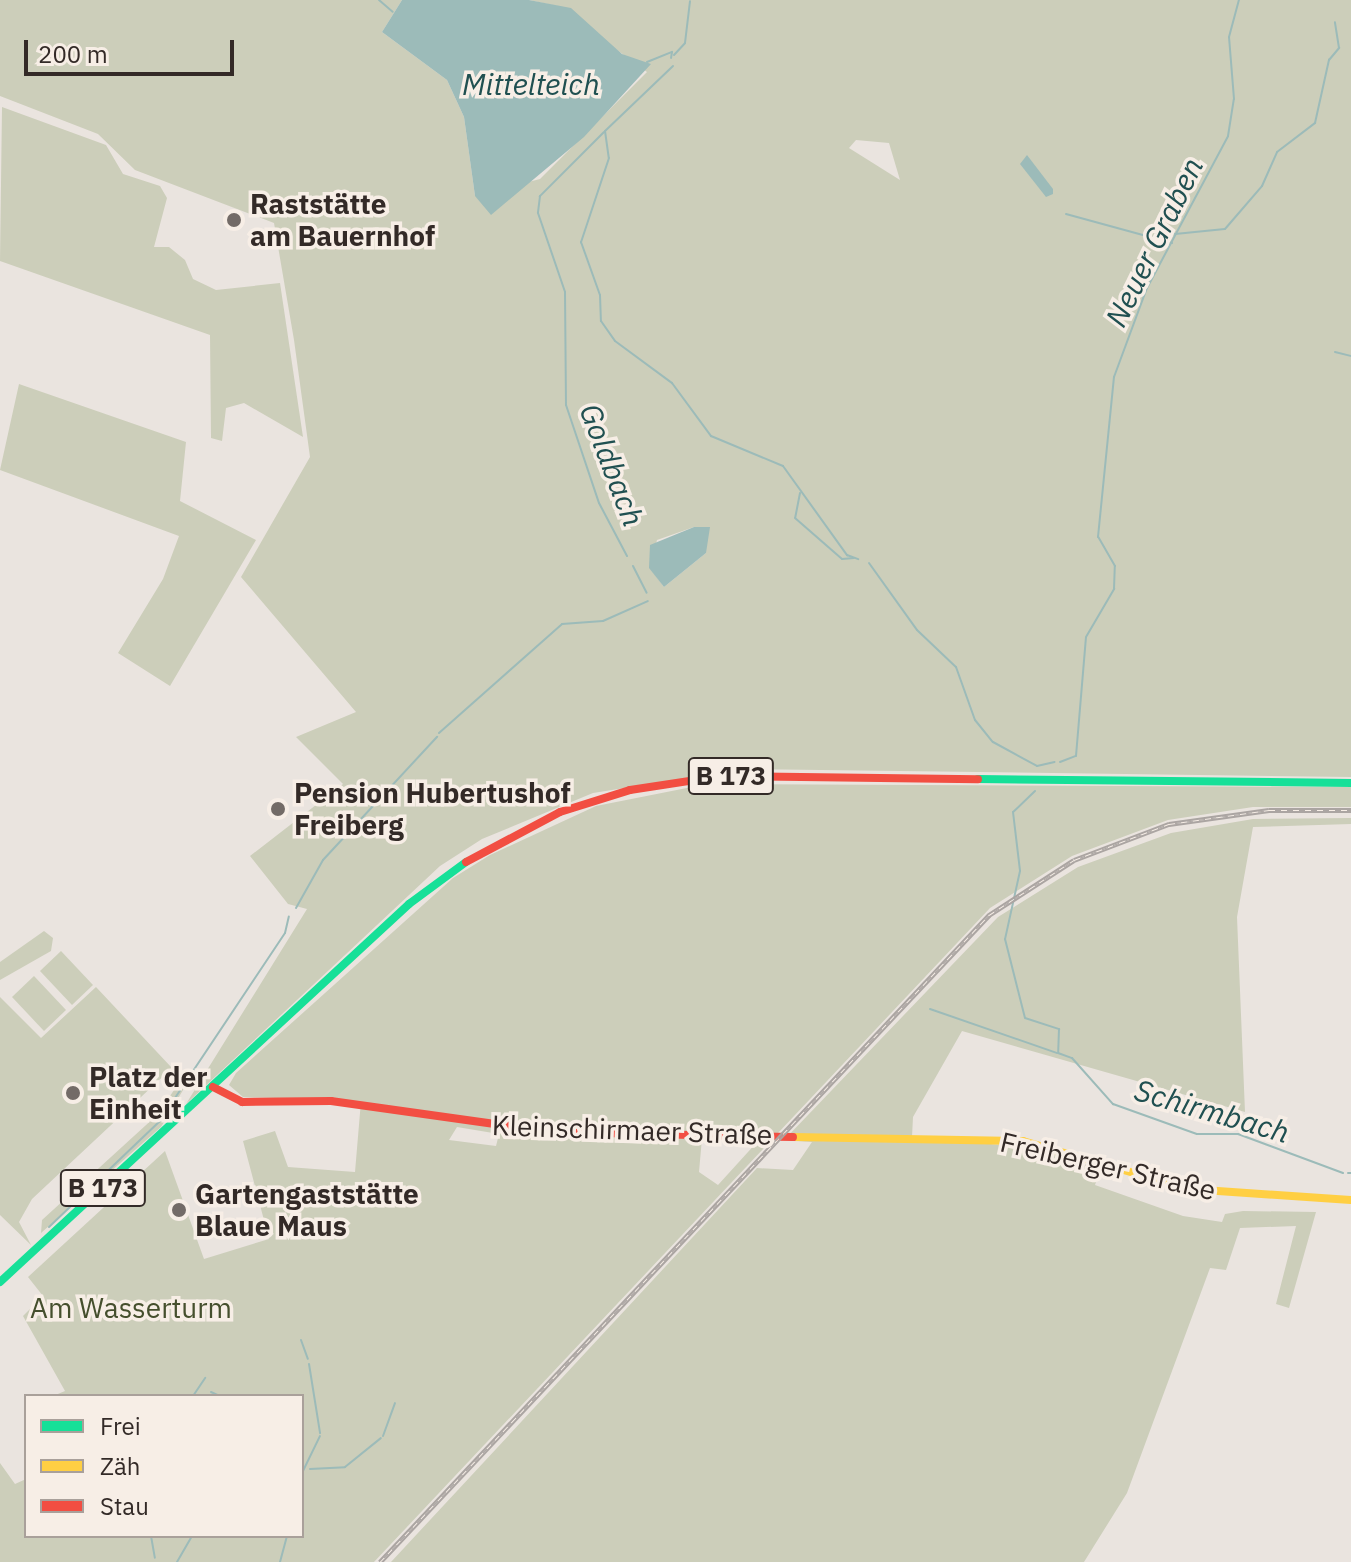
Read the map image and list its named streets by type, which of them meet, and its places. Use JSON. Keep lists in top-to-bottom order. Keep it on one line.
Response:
{"streets":{"main road":["B 173","Kleinschirmaer Straße","Freiberger Straße"]},"crossings":[["B 173","Kleinschirmaer Straße"],["Kleinschirmaer Straße","Freiberger Straße"]],"water":["Mittelteich","Neuer Graben","Goldbach","Schirmbach"],"parks":["Am Wasserturm"],"places":["Raststätte am Bauernhof","Pension Hubertushof Freiberg","Platz der Einheit","Gartengaststätte Blaue Maus"],"legend":["Frei","Zäh","Stau"],"scale_bar":"200 m"}
